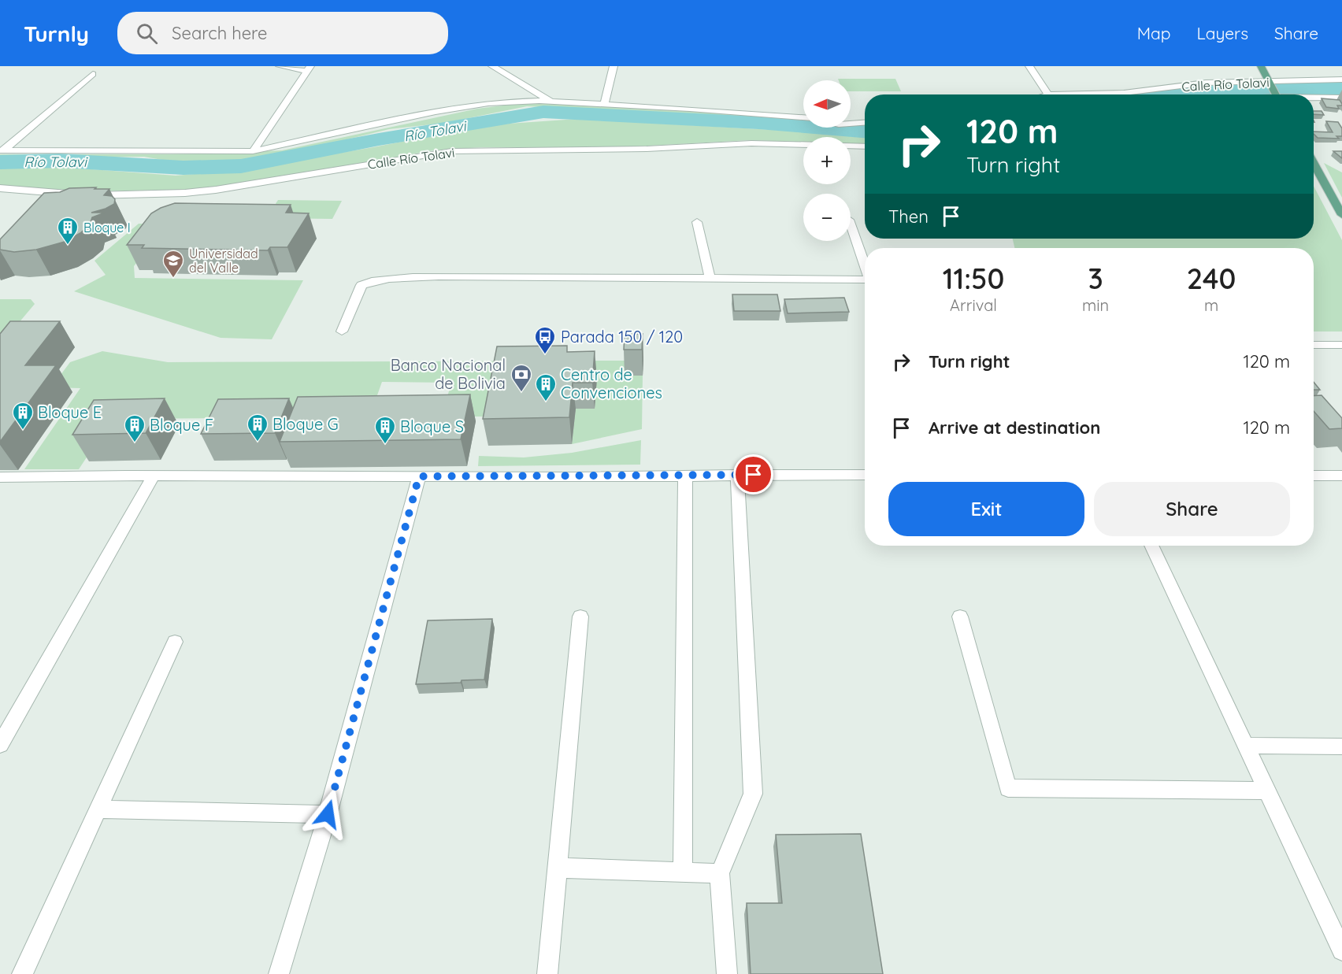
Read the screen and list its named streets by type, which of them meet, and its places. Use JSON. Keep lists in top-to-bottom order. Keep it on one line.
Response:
{"streets":{"street":["Calle Río Tolavi"]},"water":["Río Tolavi"],"places":{"building":["Bloque I","Centro de Convenciones","Bloque E","Bloque G","Bloque F","Bloque S"],"school or university":["Universidad del Valle"],"bus stop":["Parada 150 / 120"],"bank":["Banco Nacional de Bolivia"]},"north":"left","page":{"header":"Turnly","search":"Search here","nav":["Map","Layers","Share"],"map_buttons":["+","−"],"turn":["120 m","Turn right"],"then":"Then","eta":["11:50","Arrival","3","min","240","m"],"list":[{"name":"Turn right","value":"120 m"},{"name":"Arrive at destination","value":"120 m"}],"buttons":["Exit","Share"]}}
